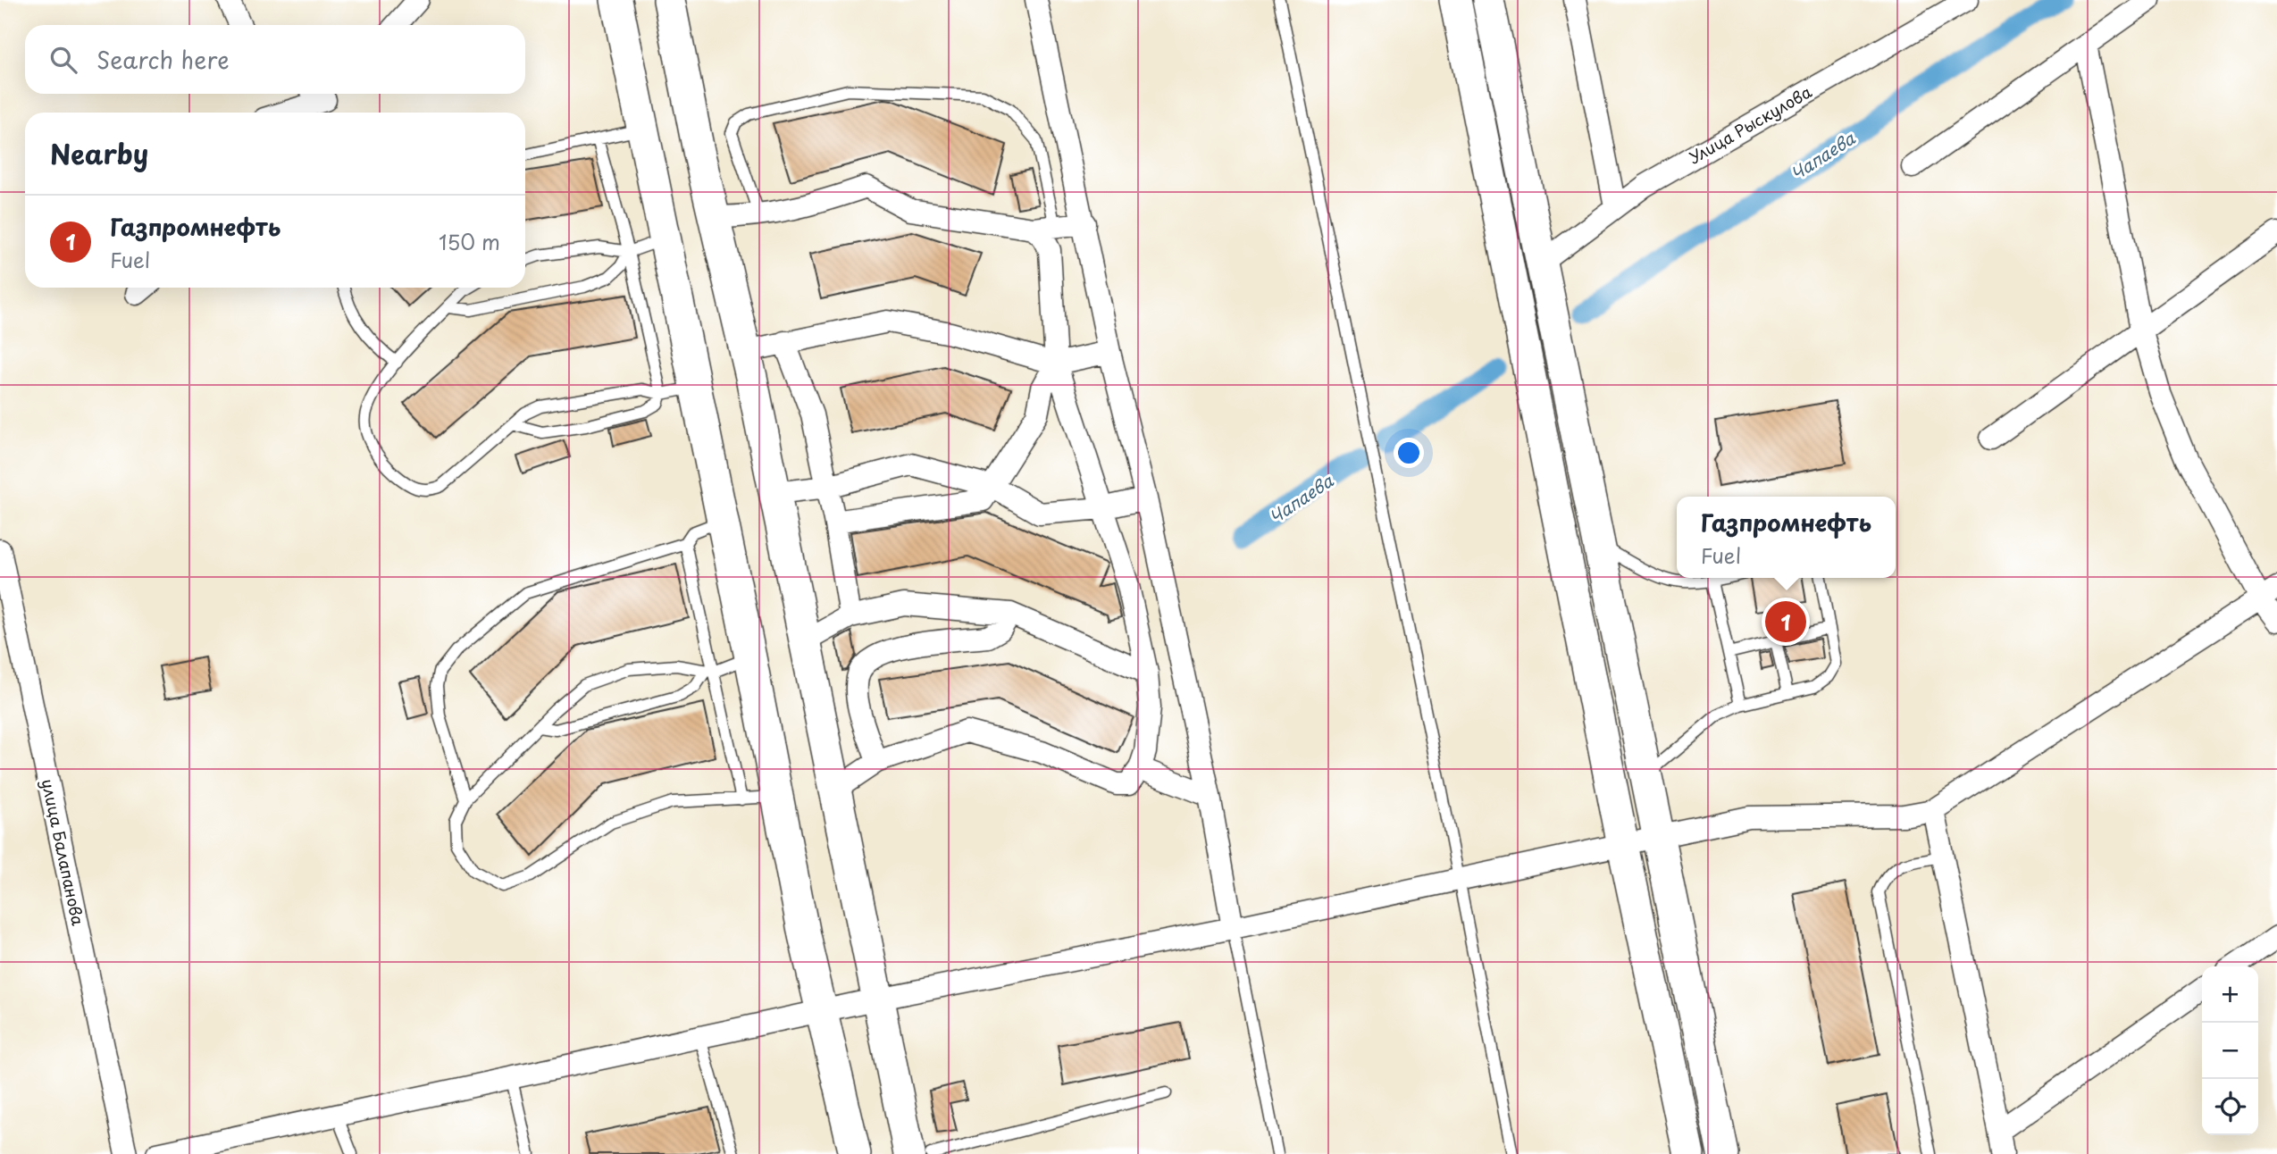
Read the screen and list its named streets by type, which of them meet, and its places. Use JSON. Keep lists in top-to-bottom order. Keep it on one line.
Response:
{"streets":{"street":["Улица Рыскулова","улица Балапанова"]},"water":["Чапаева"],"page":{"search":"Search here","heading":"Nearby","list":[{"mark":"1","name":"Газпромнефть","note":"Fuel","value":"150 m"}],"popup":["Газпромнефть","Fuel"],"pins":"1","map_buttons":["+","−"]}}
